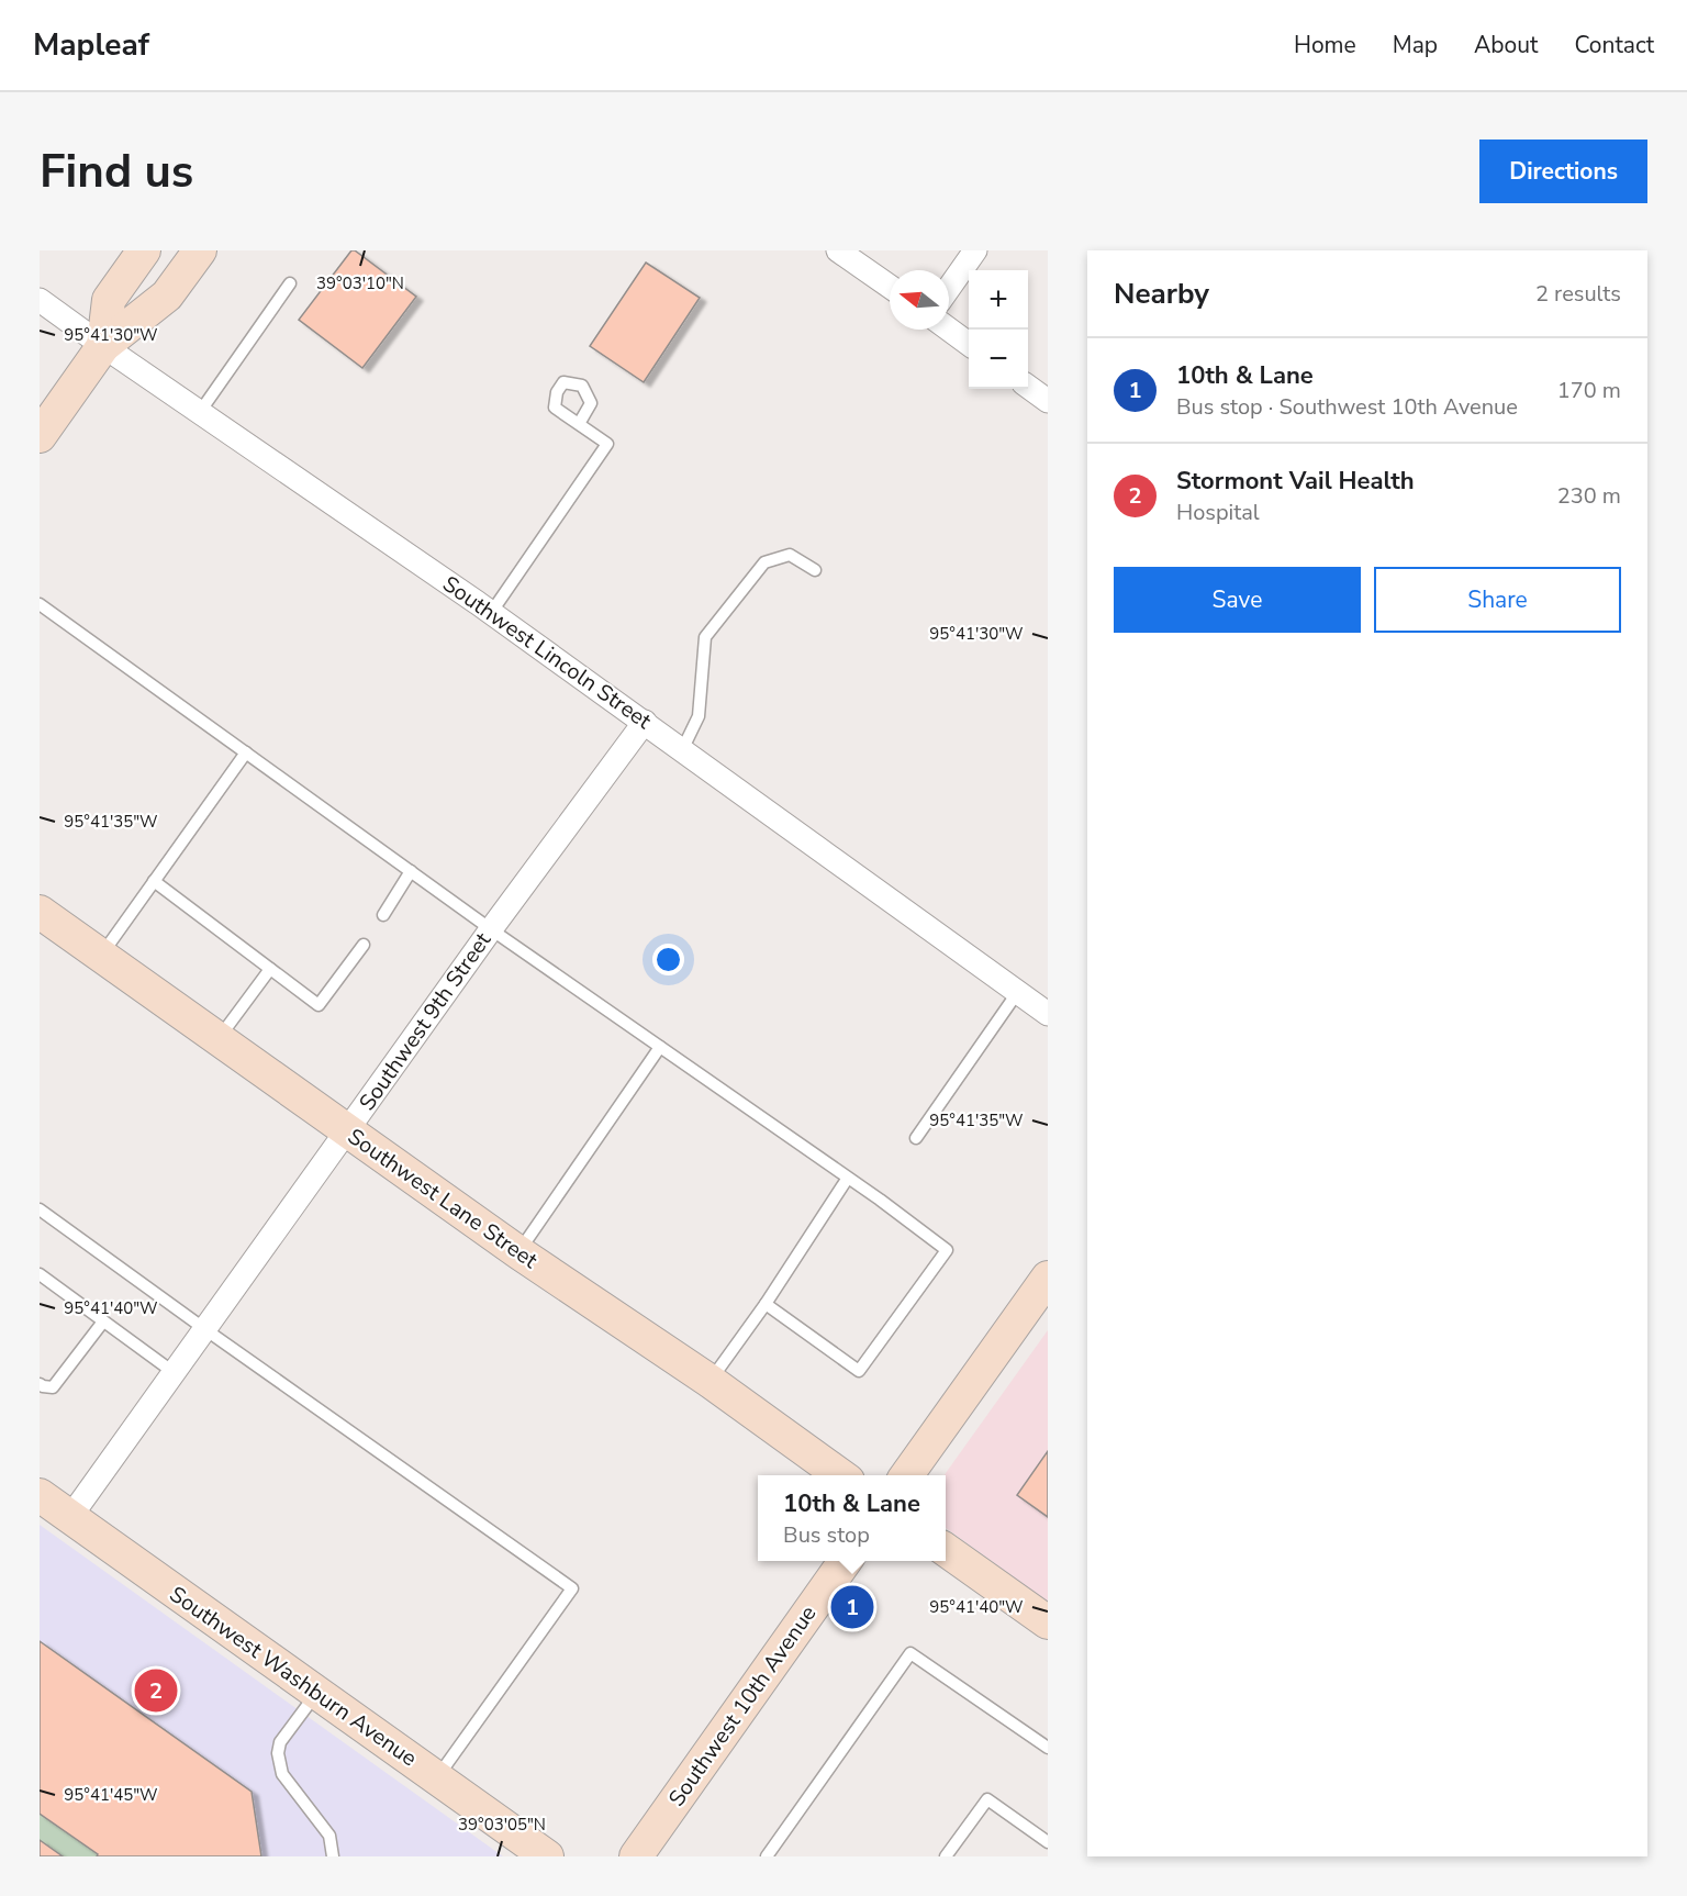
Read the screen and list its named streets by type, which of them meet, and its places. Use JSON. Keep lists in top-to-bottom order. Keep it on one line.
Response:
{"streets":{"main road":["Southwest Lane Street","Southwest Washburn Avenue","Southwest 10th Avenue"],"street":["Southwest Lincoln Street","Southwest 9th Street"]},"crossings":[["Southwest Lincoln Street","Southwest 9th Street"],["Southwest 9th Street","Southwest Lane Street"],["Southwest 9th Street","Southwest Washburn Avenue"]],"north":"left","page":{"header":"Mapleaf","nav":["Home","Map","About","Contact"],"buttons":["Directions",["Save","Share"]],"title":"Find us","heading":["Nearby","2 results"],"map_buttons":["+","−"],"list":[{"mark":"1","name":"10th & Lane","note":"Bus stop · Southwest 10th Avenue","value":"170 m"},{"mark":"2","name":"Stormont Vail Health","note":"Hospital","value":"230 m"}],"popup":["10th & Lane","Bus stop"],"pins":["1","2"]},"coordinates":["39°03'10\"N","95°41'30\"W","95°41'35\"W","95°41'40\"W","95°41'45\"W","39°03'05\"N"]}
